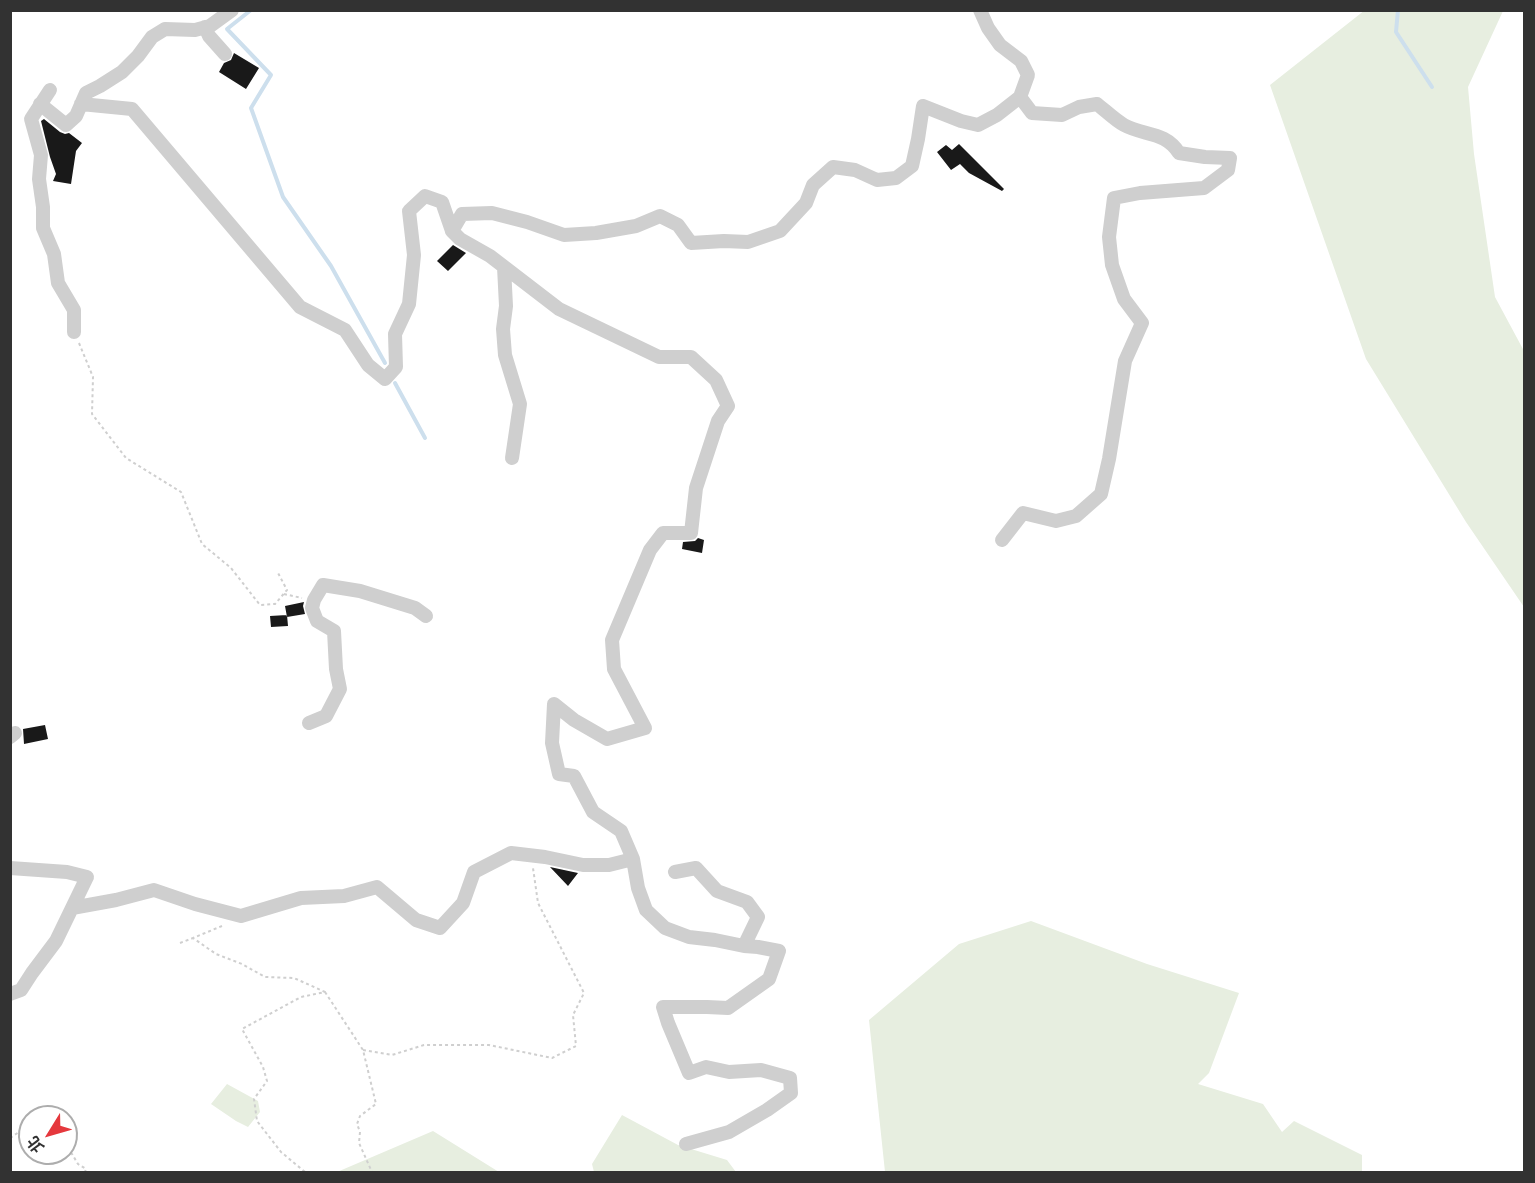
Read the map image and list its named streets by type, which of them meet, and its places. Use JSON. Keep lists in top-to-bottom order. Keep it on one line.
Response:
{"north":"bottom left"}
